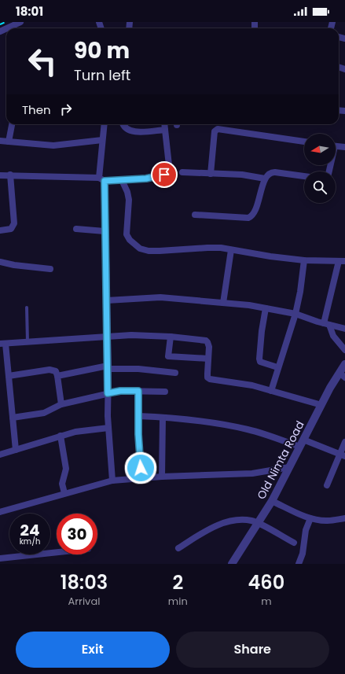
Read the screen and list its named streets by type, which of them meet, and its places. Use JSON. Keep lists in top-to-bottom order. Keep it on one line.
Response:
{"streets":{"street":["Old Nimta Road"]},"north":"left","page":{"status":"18:01","turn":["90 m","Turn left"],"then":"Then","speed":"24 km/h","limit":"30","eta":["18:03","Arrival","2","min","460","m"],"buttons":["Exit","Share"]}}
